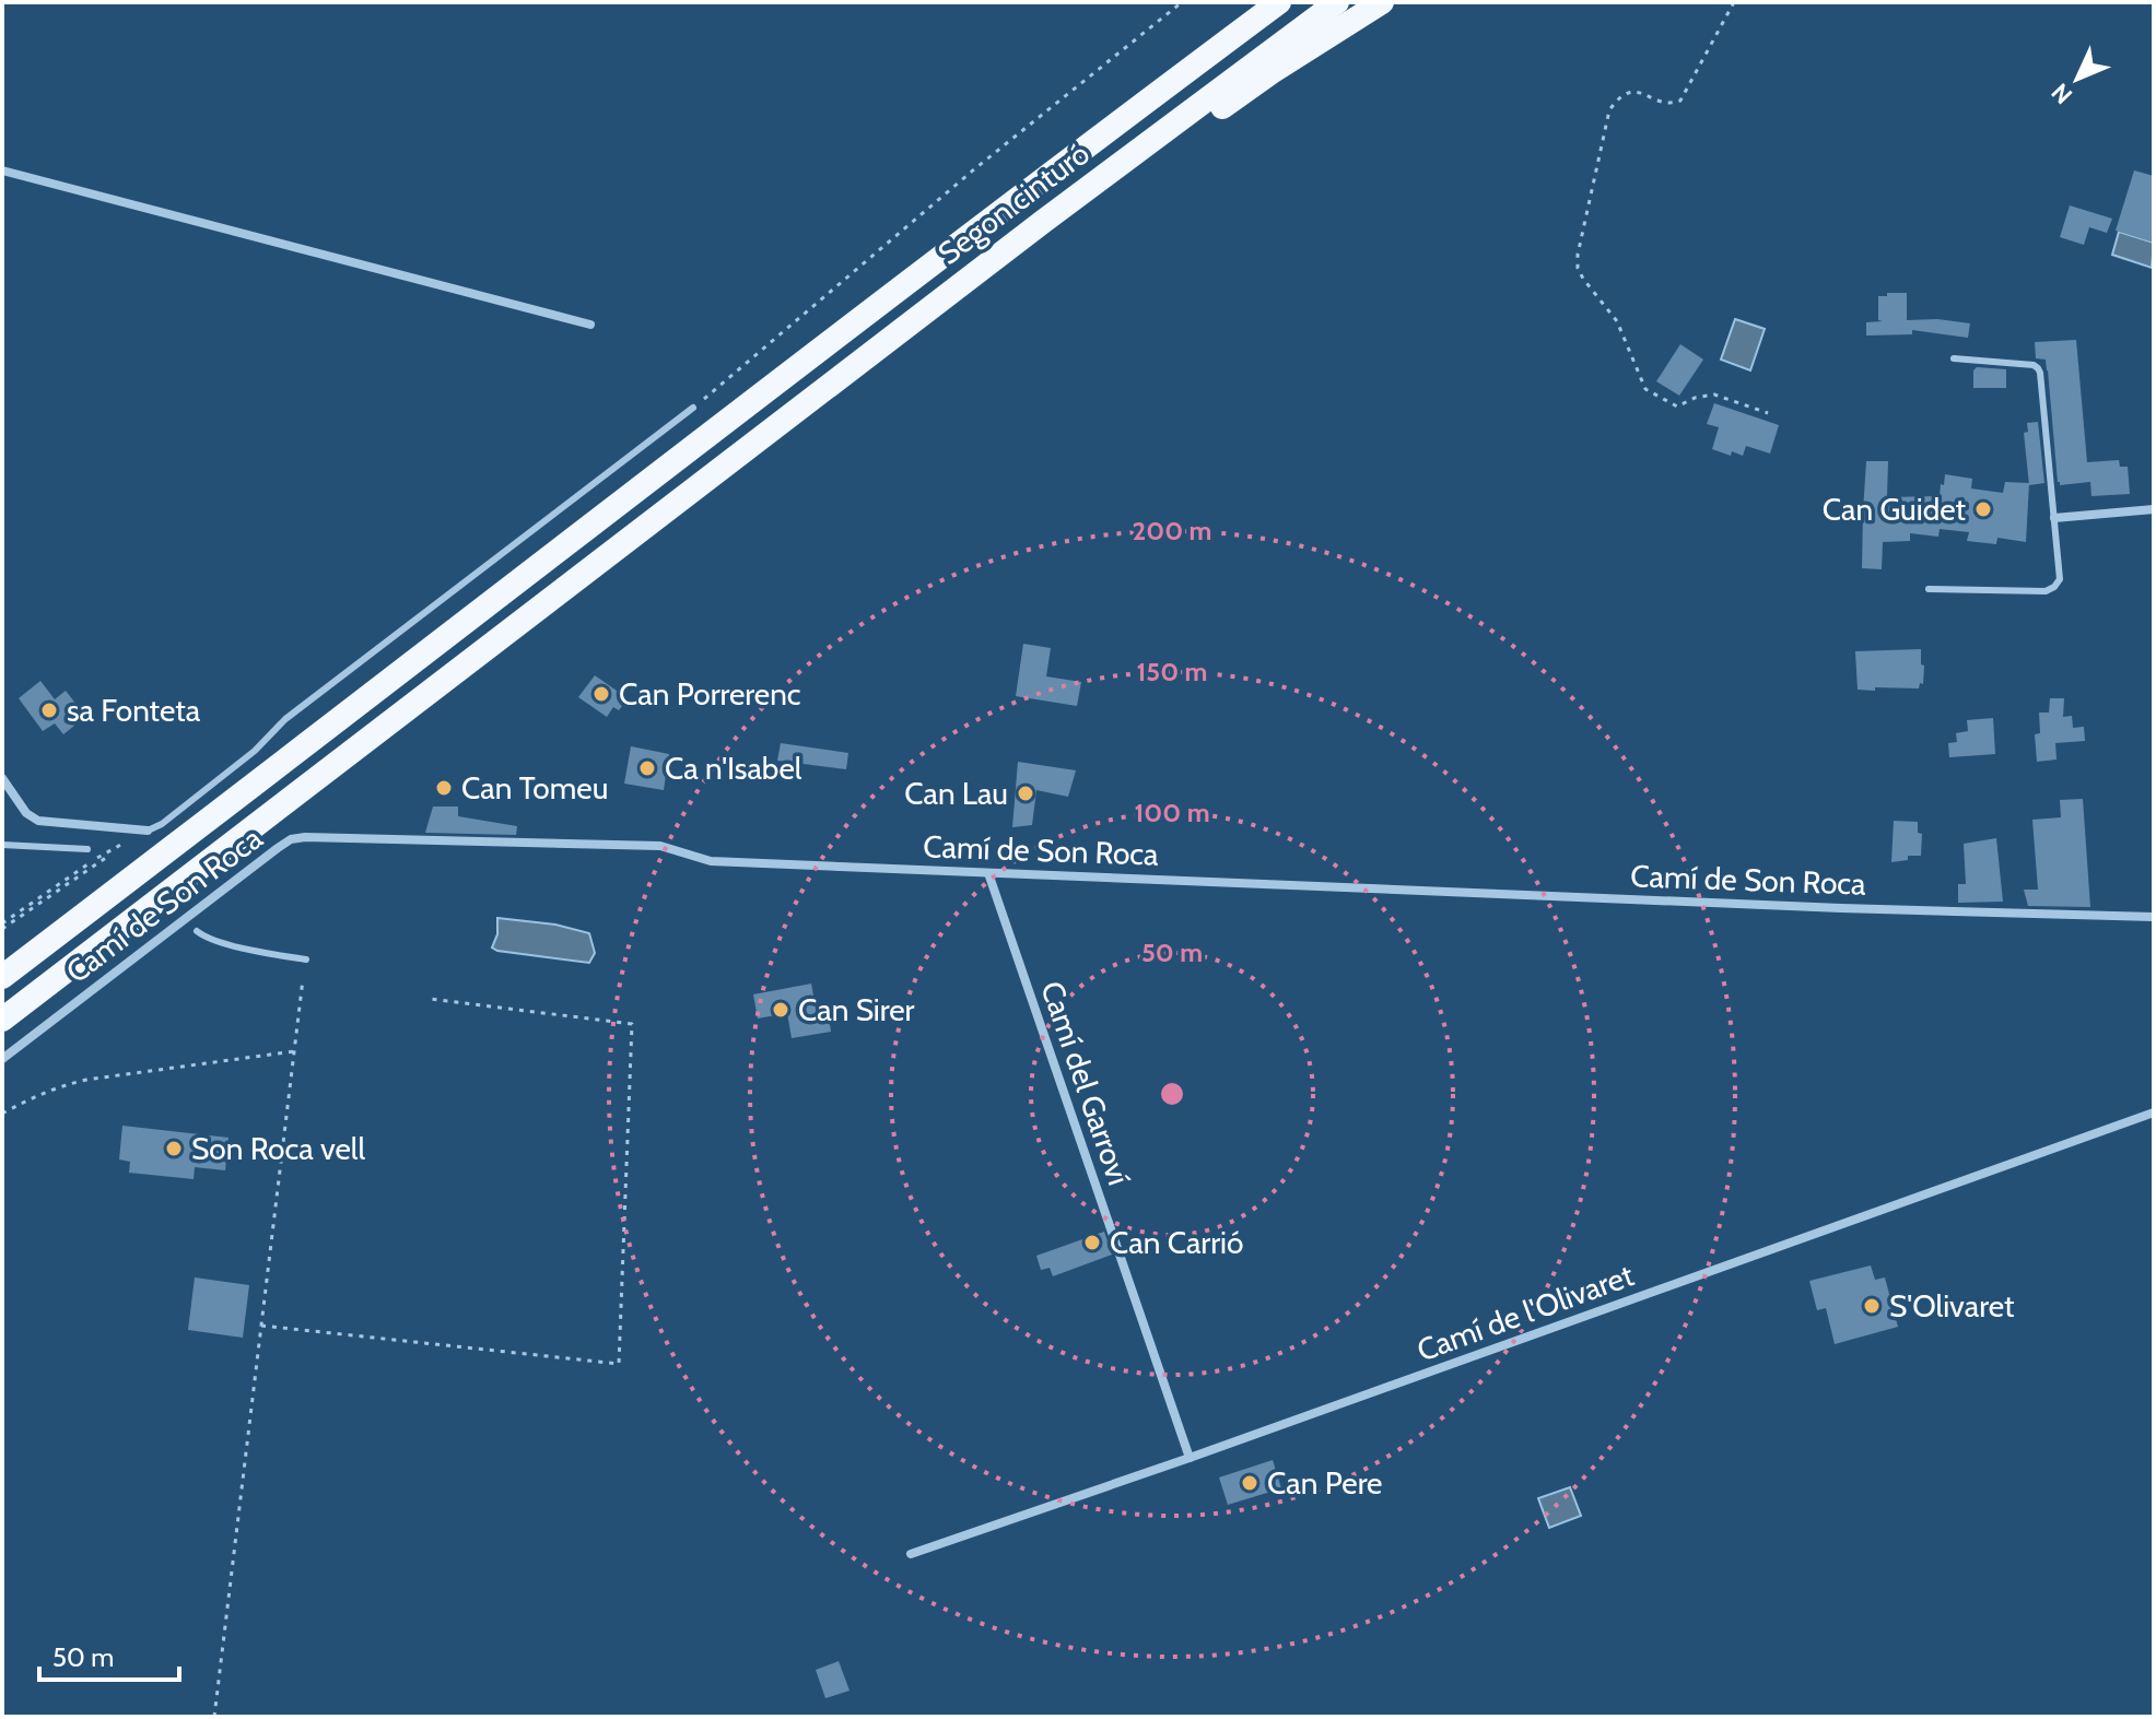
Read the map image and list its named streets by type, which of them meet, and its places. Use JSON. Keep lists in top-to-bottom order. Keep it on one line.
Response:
{"streets":{"highway":["Segon cinturó"],"street":["Camí de Son Roca","Camí del Garroví","Camí de l'Olivaret"]},"crossings":[["Camí de Son Roca","Camí del Garroví"],["Camí del Garroví","Camí de l'Olivaret"]],"places":["Can Guidet","Can Porrerenc","sa Fonteta","Ca n'Isabel","Can Tomeu","Can Lau","Can Sirer","Son Roca vell","Can Carrió","S'Olivaret","Can Pere"],"scale_bar":"50 m","north":"bottom left","rings":["200 m","150 m","100 m","50 m"]}
